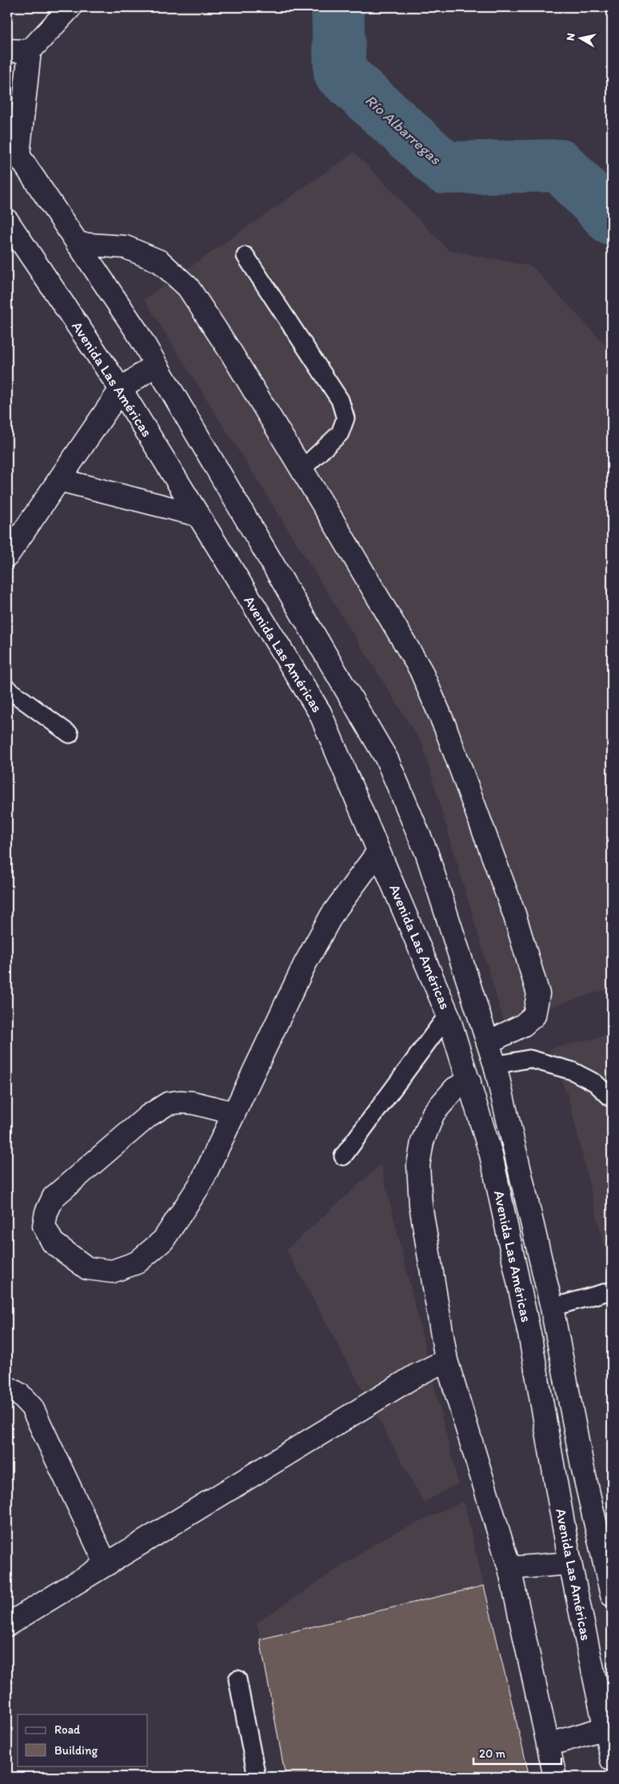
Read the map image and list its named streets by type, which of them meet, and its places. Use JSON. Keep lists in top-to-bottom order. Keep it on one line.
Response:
{"streets":{"street":["Avenida Las Américas"]},"water":["Río Albarregas"],"legend":["Road","Building"],"scale_bar":"20 m","north":"left"}
